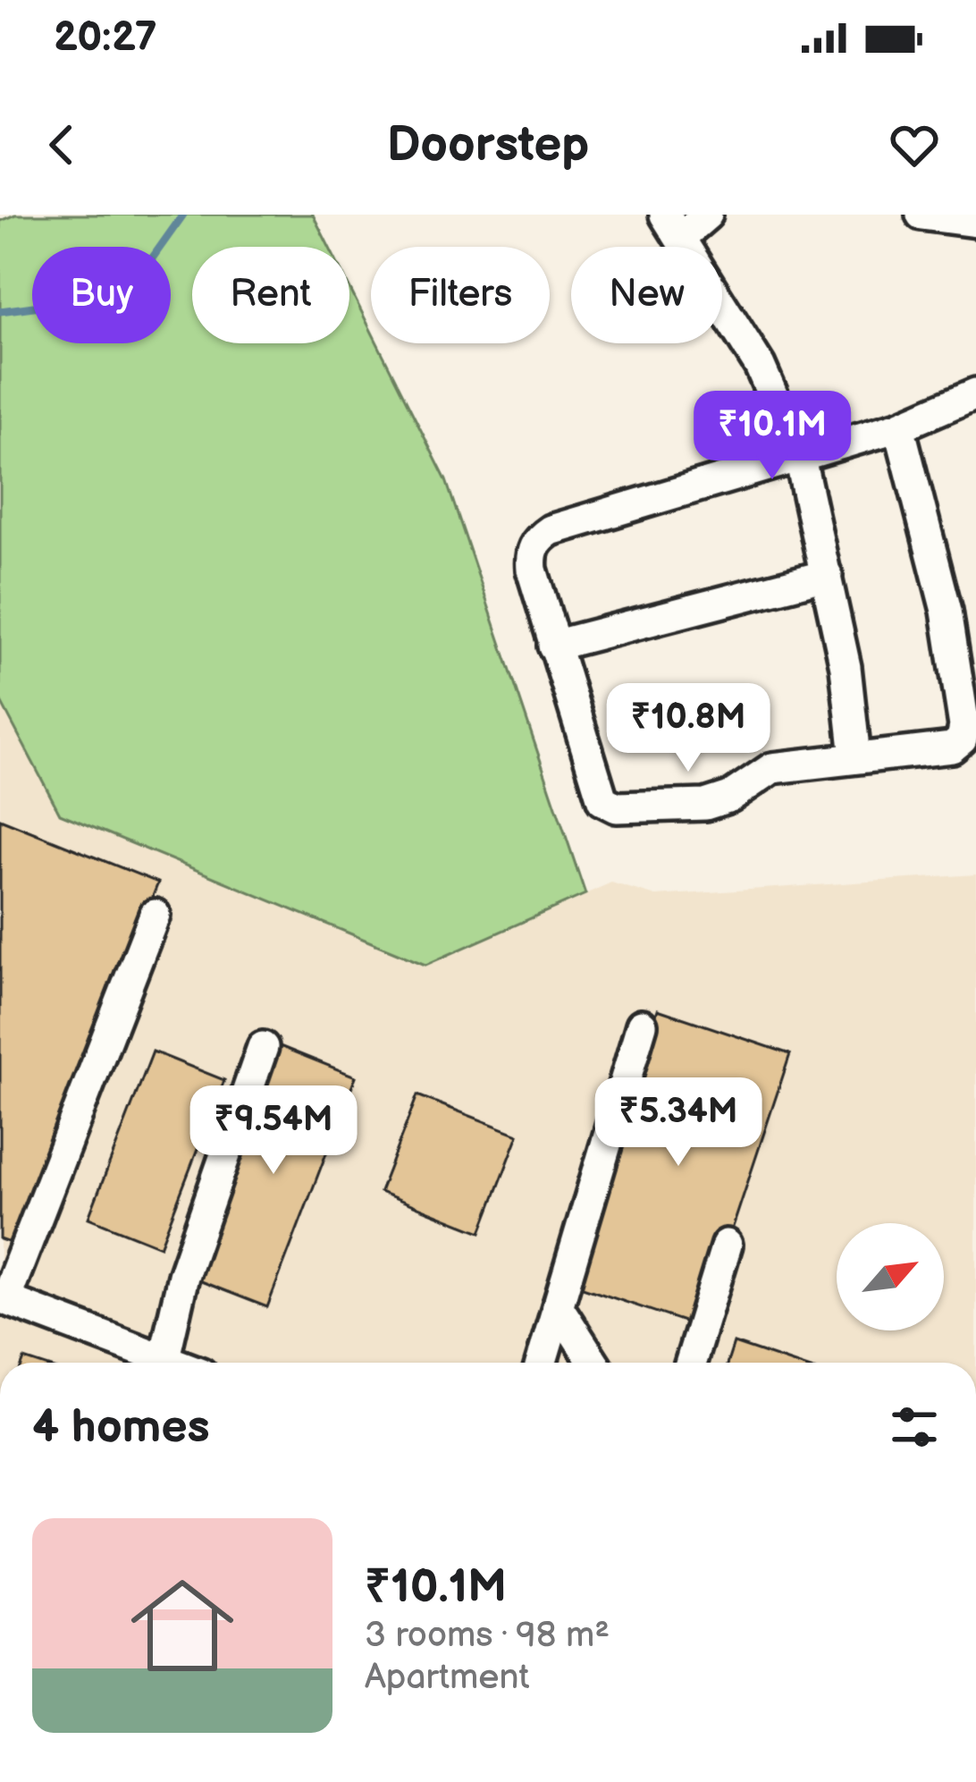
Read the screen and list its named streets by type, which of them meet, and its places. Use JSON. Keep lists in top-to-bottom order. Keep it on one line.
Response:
{"north":"top right","page":{"status":"20:27","header":"Doorstep","chip":["Buy","Rent","Filters","New"],"price":["₹10.1M","₹10.8M","₹5.34M","₹9.54M"],"heading":"4 homes","list":[{"name":"₹10.1M","note":"3 rooms · 98 m² · Apartment"}]}}
